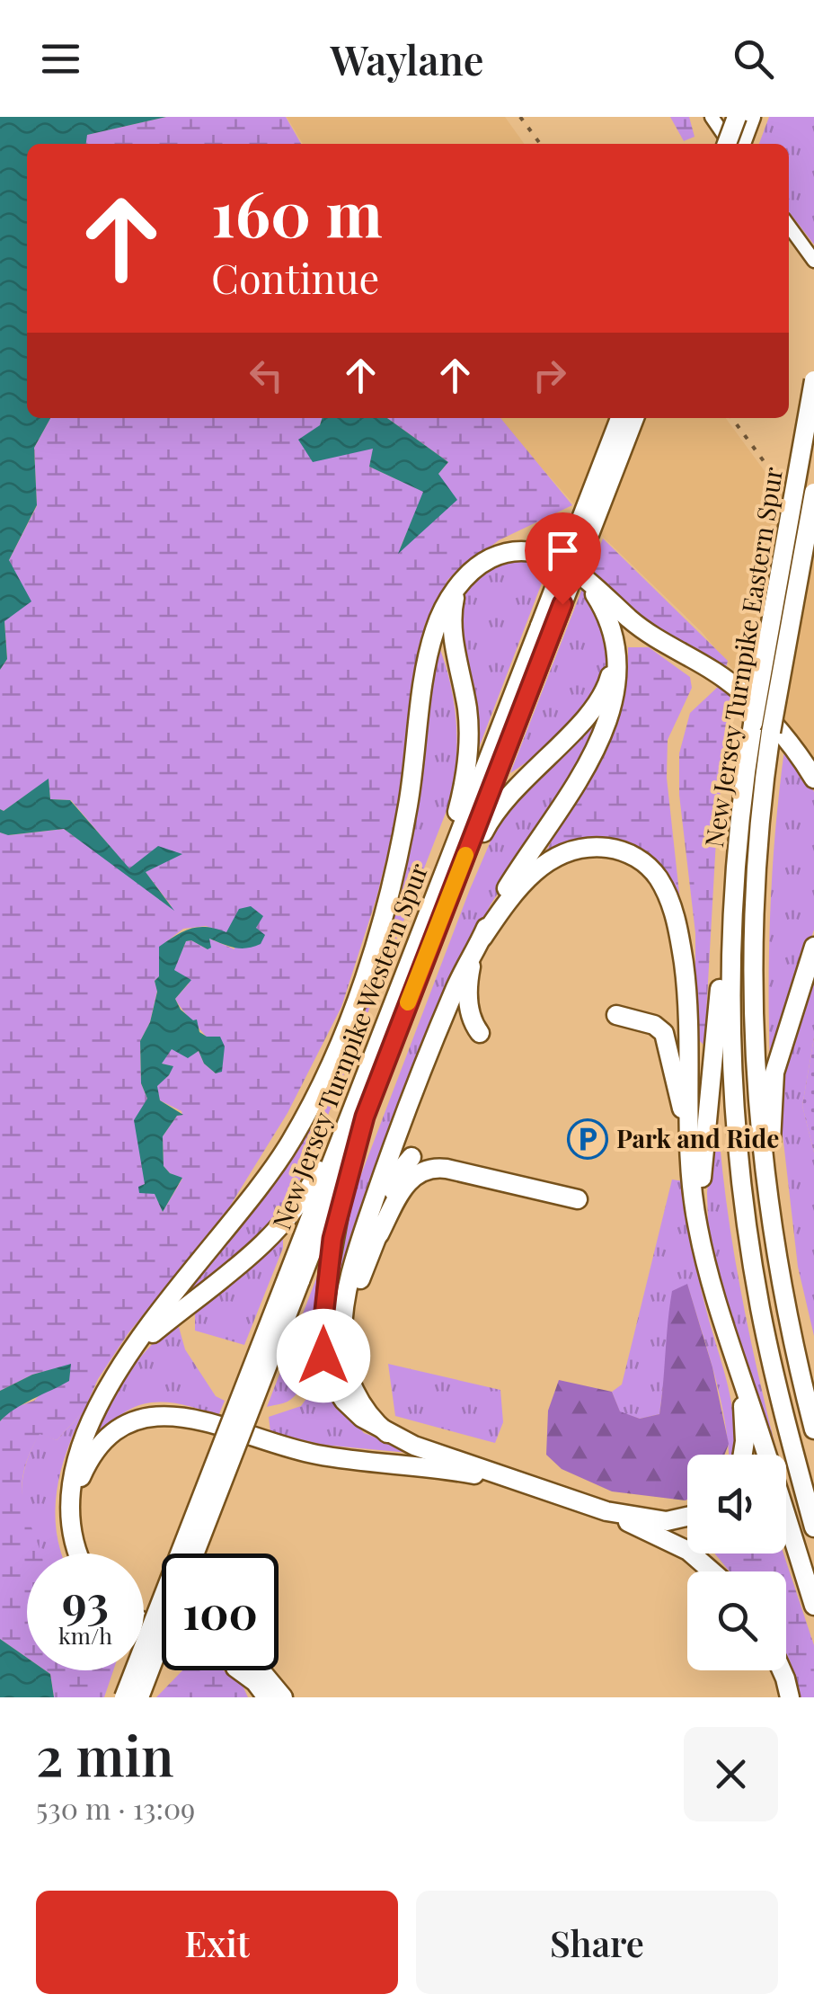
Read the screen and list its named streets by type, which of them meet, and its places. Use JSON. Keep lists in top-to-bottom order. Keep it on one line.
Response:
{"streets":{"highway":["New Jersey Turnpike Eastern Spur","New Jersey Turnpike Western Spur"]},"places":{"parking":["Park and Ride"]},"page":{"header":"Waylane","turn":["160 m","Continue"],"speed":"93 km/h","limit":"100","heading":["2 min","530 m · 13:09"],"buttons":["Exit","Share"]}}
